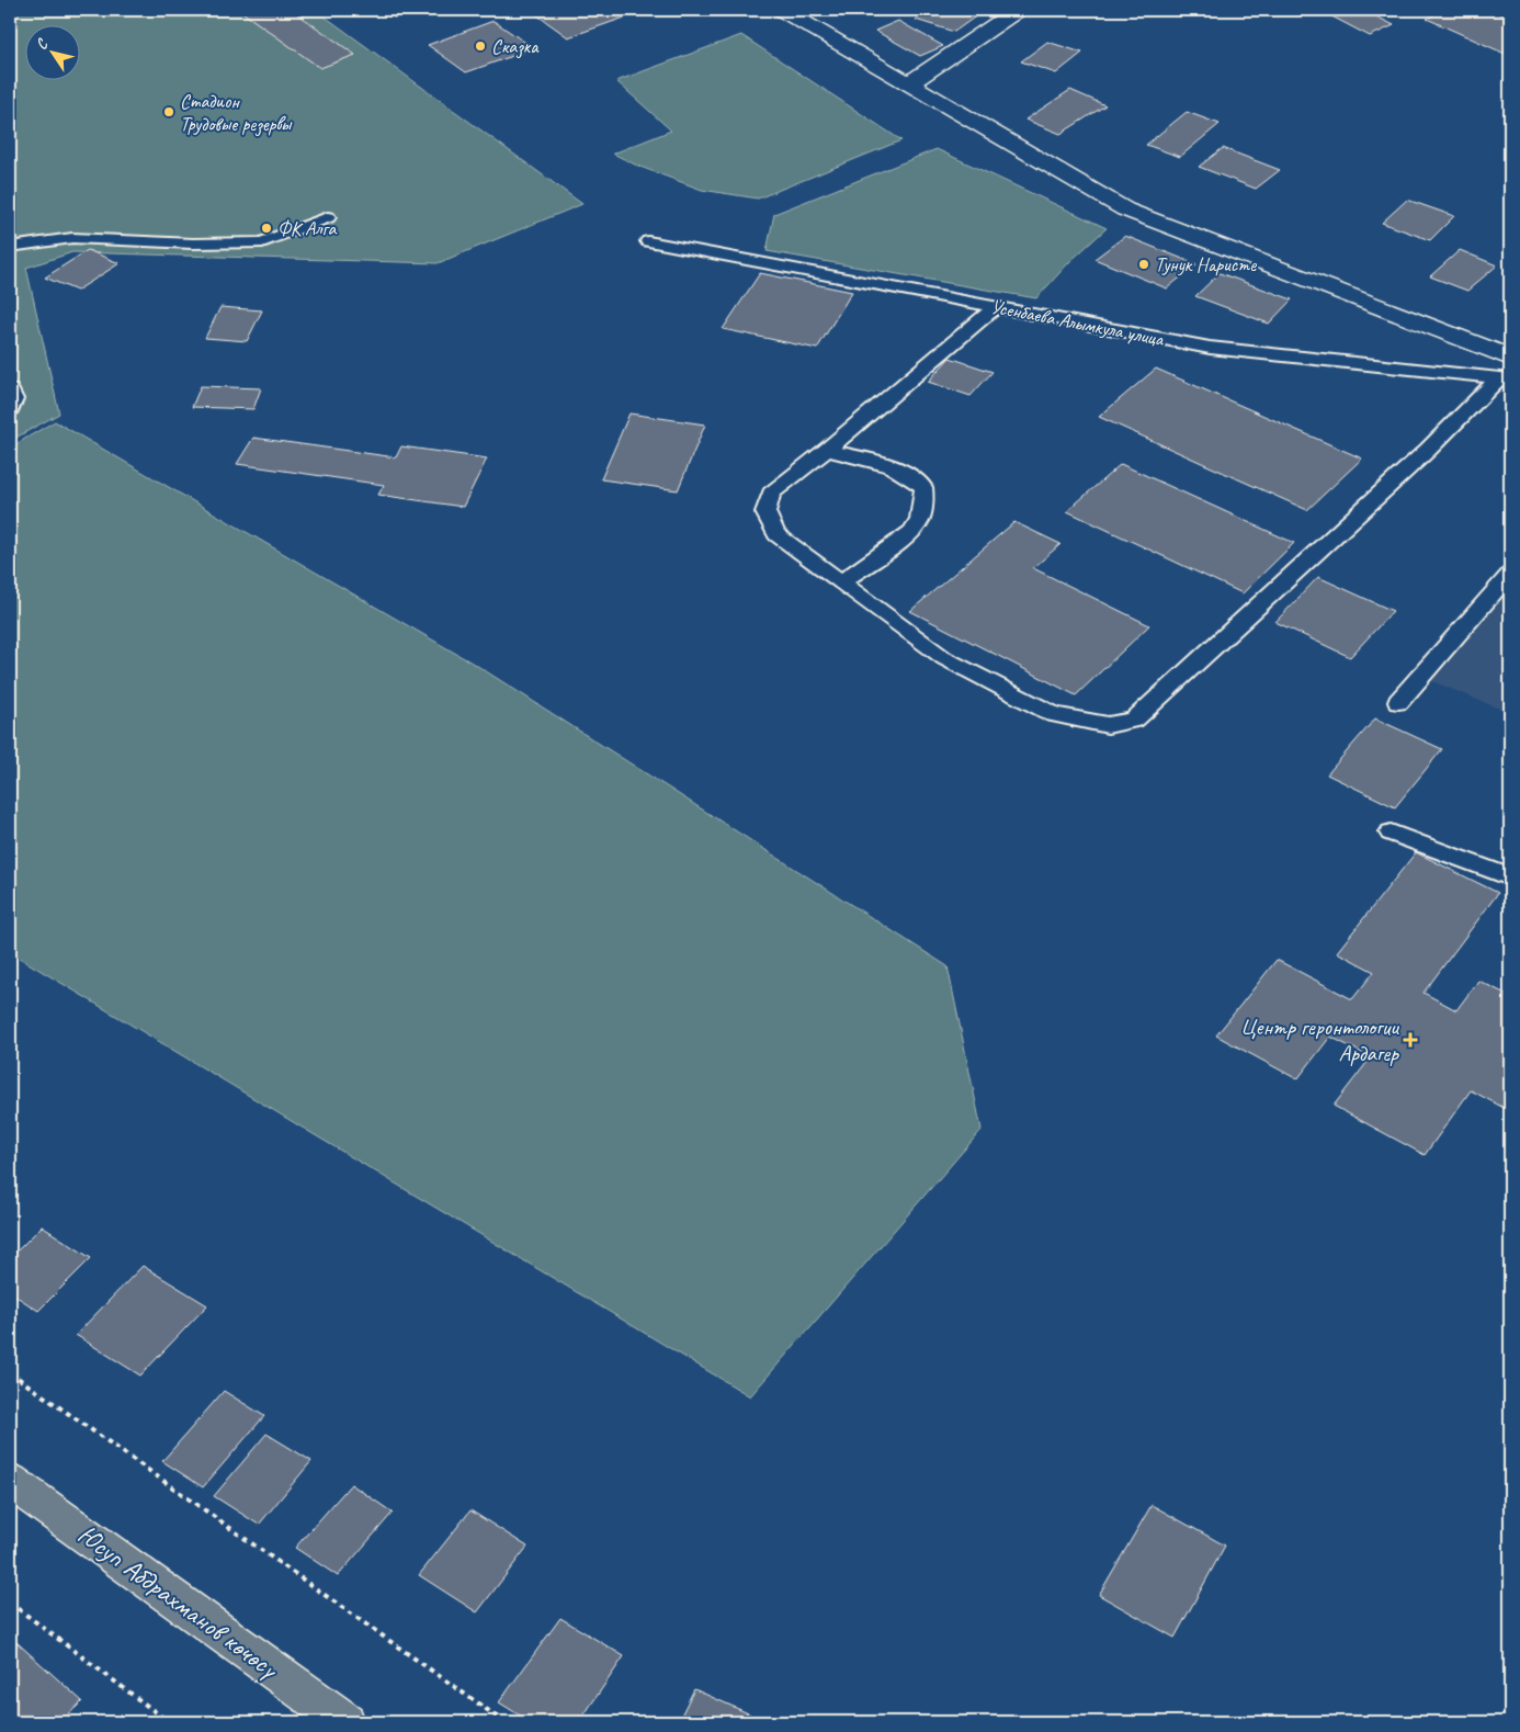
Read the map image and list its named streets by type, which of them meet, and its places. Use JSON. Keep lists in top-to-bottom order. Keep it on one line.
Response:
{"streets":{"main road":["Юсуп Абдрахманов көчөсү"],"lane":["Усенбаева Алымкула улица"]},"places":{"other":["Сказка","Стадион Трудовые резервы","ФК Алга","Тунук Наристе"],"health":["Центр геронтологии Ардагер"]},"north":"top left"}
